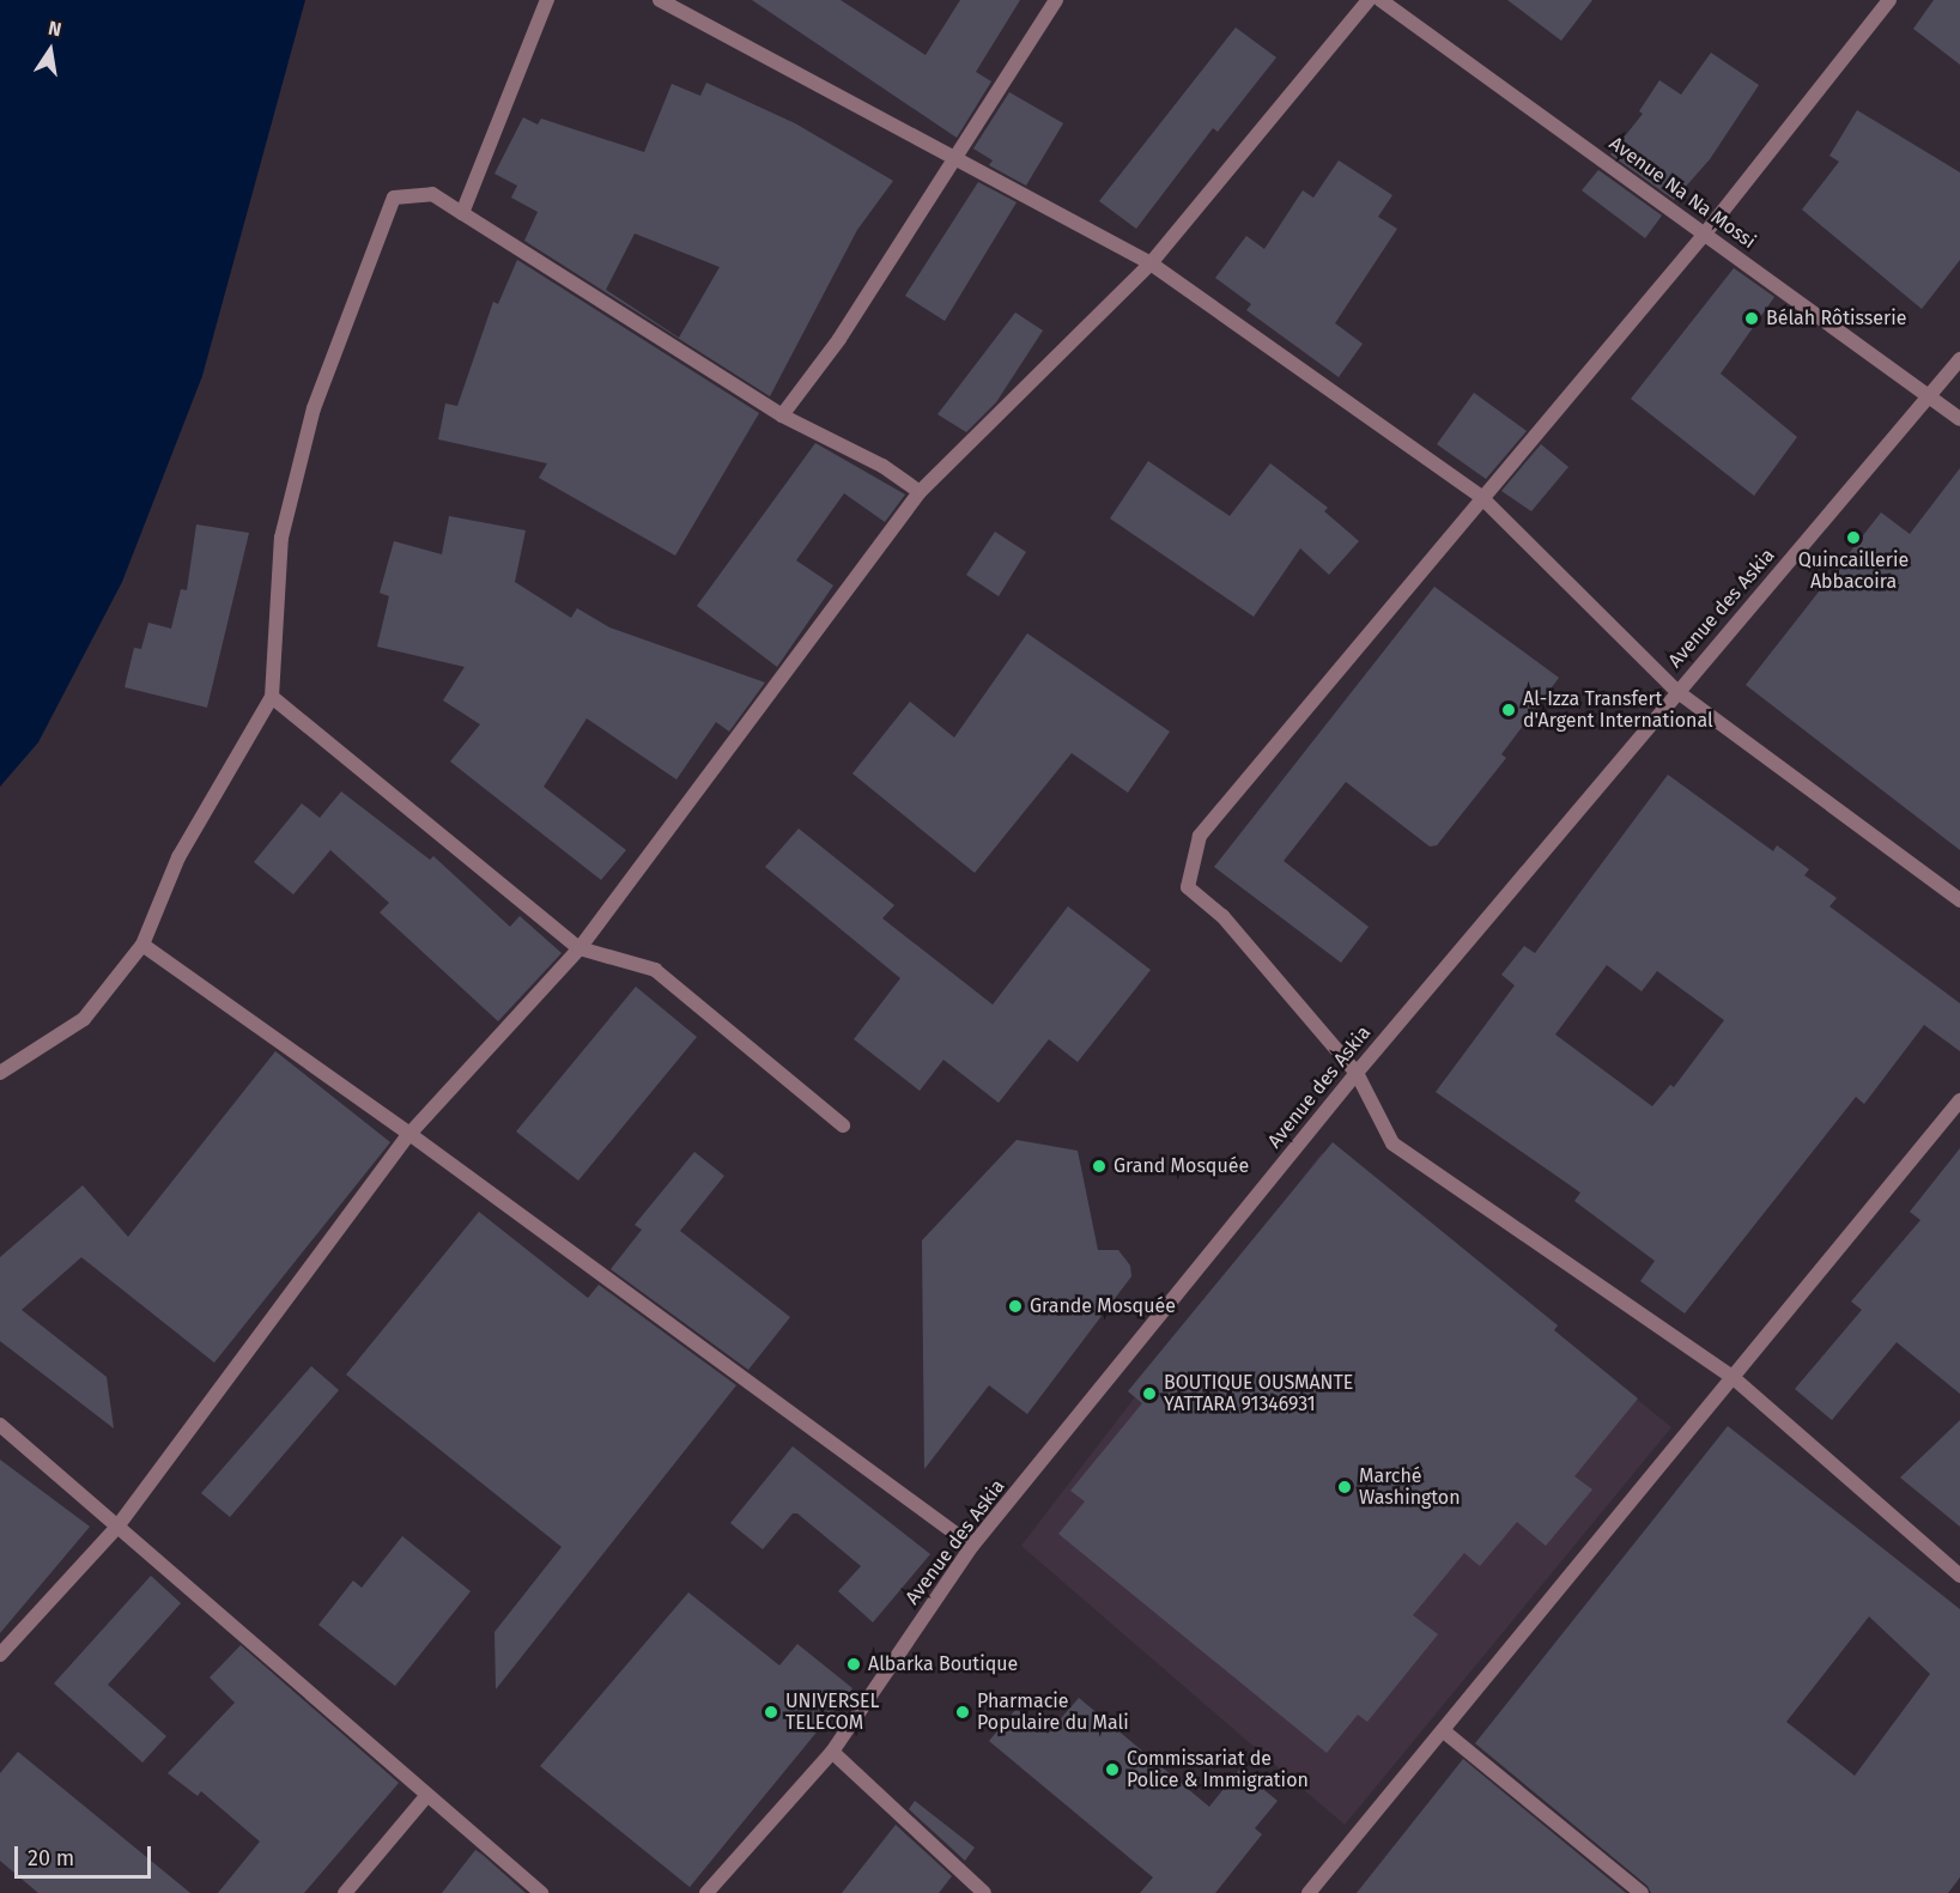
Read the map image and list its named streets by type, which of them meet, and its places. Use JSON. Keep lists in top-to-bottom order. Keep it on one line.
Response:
{"streets":{"street":["Avenue Na Na Mossi","Avenue des Askia"]},"crossings":[["Avenue Na Na Mossi","Avenue des Askia"]],"places":["Bélah Rôtisserie","Quincaillerie Abbacoira","Al-Izza Transfert d'Argent International","Grand Mosquée","Grande Mosquée","BOUTIQUE OUSMANTE YATTARA 91346931","Marché Washington","Albarka Boutique","UNIVERSEL TELECOM","Pharmacie Populaire du Mali","Commissariat de Police & Immigration"],"scale_bar":"20 m","north":"top"}
